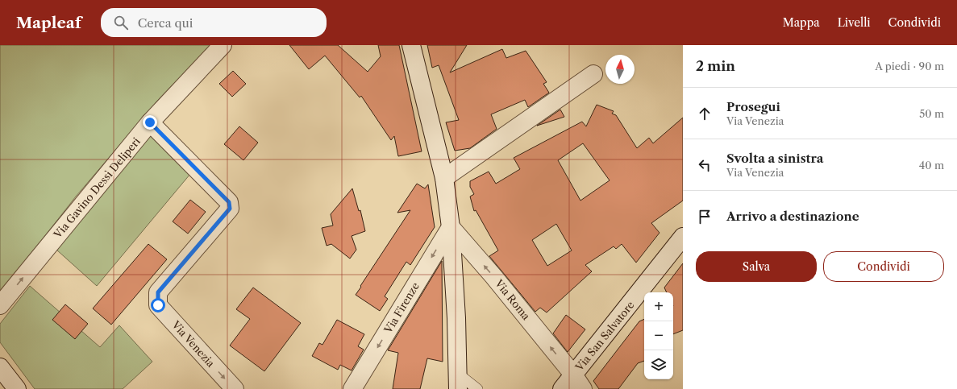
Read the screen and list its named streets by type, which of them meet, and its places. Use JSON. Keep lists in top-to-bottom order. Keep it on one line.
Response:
{"streets":{"street":["Via Gavino Dessì Deliperi","Via Roma","Via Firenze","Via San Salvatore","Via Venezia"]},"crossings":[["Via Gavino Dessì Deliperi","Via Venezia"],["Via Roma","Via Firenze"],["Via Roma","Via San Salvatore"]],"one_way":["Via Gavino Dessì Deliperi","Via Roma","Via Firenze"],"north":"top","page":{"header":"Mapleaf","search":"Cerca qui","nav":["Mappa","Livelli","Condividi"],"heading":["2 min","A piedi · 90 m"],"list":[["Prosegui","Via Venezia","50 m"],["Svolta a sinistra","Via Venezia","40 m"],"Arrivo a destinazione"],"buttons":["Salva","Condividi"],"map_buttons":["+","−"]}}
